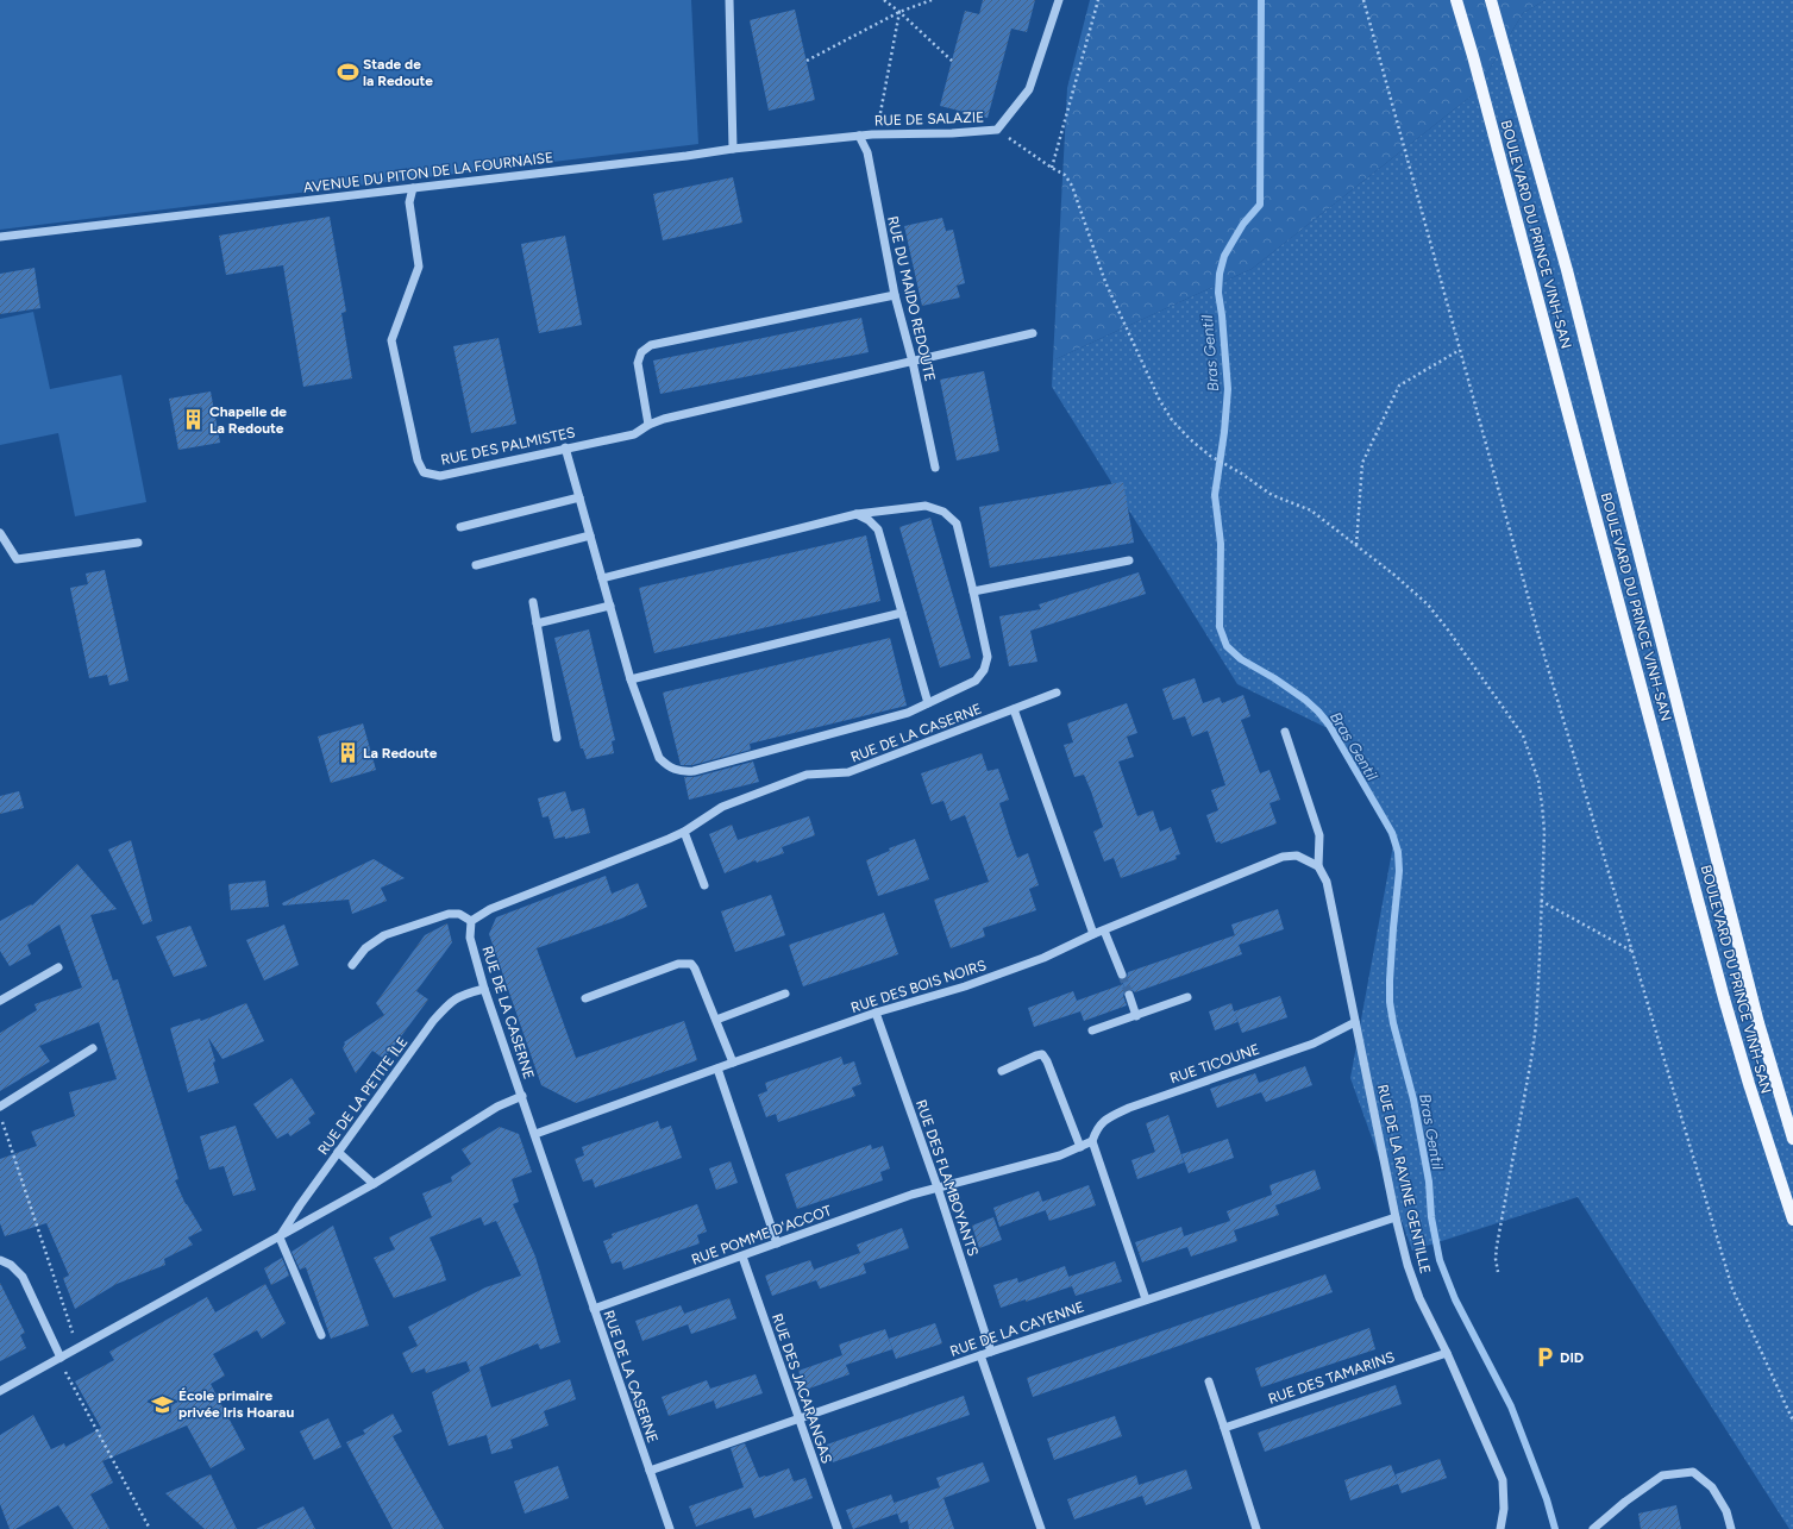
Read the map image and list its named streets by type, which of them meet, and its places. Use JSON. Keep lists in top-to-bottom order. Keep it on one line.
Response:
{"streets":{"main road":["BOULEVARD DU PRINCE VINH-SAN"],"street":["RUE DE SALAZIE","AVENUE DU PITON DE LA FOURNAISE","RUE DU MAIDO REDOUTE","RUE DES PALMISTES","RUE DE LA CASERNE","RUE DES BOIS NOIRS","RUE TICOUNE","RUE DE LA PETITE ÎLE","RUE DES FLAMBOYANTS","RUE DE LA RAVINE GENTILLE","RUE POMME D'ACCOT","RUE DE LA CAYENNE","RUE DES TAMARINS","RUE DES JACARANGAS"]},"crossings":[["RUE DE SALAZIE","AVENUE DU PITON DE LA FOURNAISE"],["RUE DE SALAZIE","RUE DU MAIDO REDOUTE"],["AVENUE DU PITON DE LA FOURNAISE","RUE DU MAIDO REDOUTE"],["AVENUE DU PITON DE LA FOURNAISE","RUE DES PALMISTES"],["RUE DE LA CASERNE","RUE DES BOIS NOIRS"],["RUE DE LA CASERNE","RUE DE LA PETITE ÎLE"],["RUE DE LA CASERNE","RUE POMME D'ACCOT"],["RUE DE LA CASERNE","RUE DE LA CAYENNE"],["RUE DES BOIS NOIRS","RUE DES FLAMBOYANTS"],["RUE DES BOIS NOIRS","RUE DE LA RAVINE GENTILLE"],["RUE TICOUNE","RUE DE LA RAVINE GENTILLE"],["RUE DES FLAMBOYANTS","RUE POMME D'ACCOT"],["RUE DES FLAMBOYANTS","RUE DE LA CAYENNE"],["RUE DE LA RAVINE GENTILLE","RUE DE LA CAYENNE"],["RUE DE LA RAVINE GENTILLE","RUE DES TAMARINS"],["RUE POMME D'ACCOT","RUE DES JACARANGAS"],["RUE DE LA CAYENNE","RUE DES JACARANGAS"]],"water":["Bras Gentil"],"places":{"sports":["Stade de la Redoute"],"building":["Chapelle de La Redoute","La Redoute"],"parking":["DID"],"school or university":["École primaire privée Iris Hoarau"]}}
